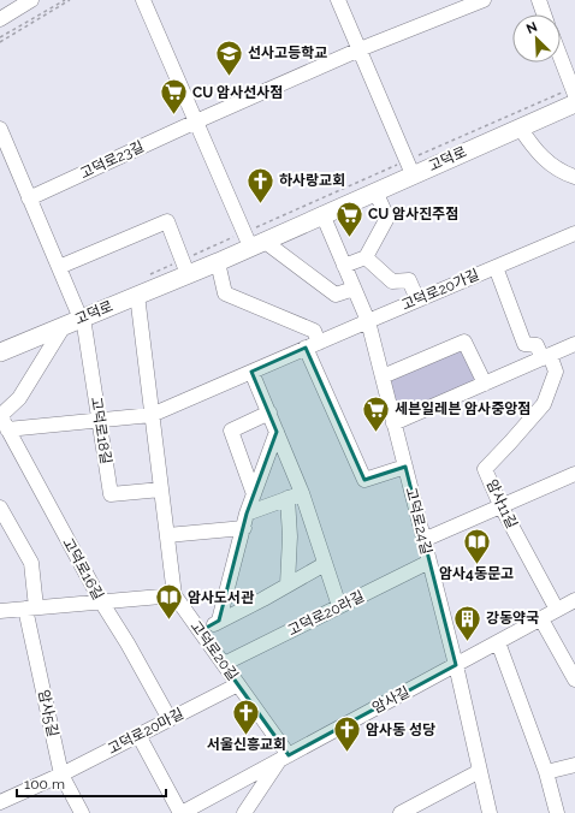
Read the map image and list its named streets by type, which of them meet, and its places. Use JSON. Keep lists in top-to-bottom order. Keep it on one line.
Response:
{"streets":{"main road":["고덕로"],"street":["고덕로23길","고덕로20가길","고덕로18길","암사11길","고덕로24길","고덕로16길","고덕로20라길","고덕로20길","암사길","암사5길","고덕로20마길"]},"crossings":[["고덕로","고덕로18길"],["고덕로","고덕로24길"],["고덕로","고덕로20길"],["고덕로23길","고덕로18길"],["고덕로20가길","고덕로24길"],["고덕로20가길","고덕로20길"],["고덕로18길","고덕로20길"],["암사11길","암사길"],["고덕로24길","고덕로20라길"],["고덕로24길","암사길"],["고덕로16길","고덕로20마길"],["고덕로20라길","고덕로20길"],["고덕로20길","암사길"],["고덕로20길","고덕로20마길"],["암사길","고덕로20마길"],["암사5길","고덕로20마길"]],"places":{"school or university":["선사고등학교"],"supermarket":["CU 암사선사점","CU 암사진주점","세븐일레븐 암사중앙점"],"church":["하사랑교회","서울신흥교회","암사동 성당"],"library":["암사4동문고","암사도서관"],"building":["강동약국"]},"scale_bar":"100 m","north":"top left"}
